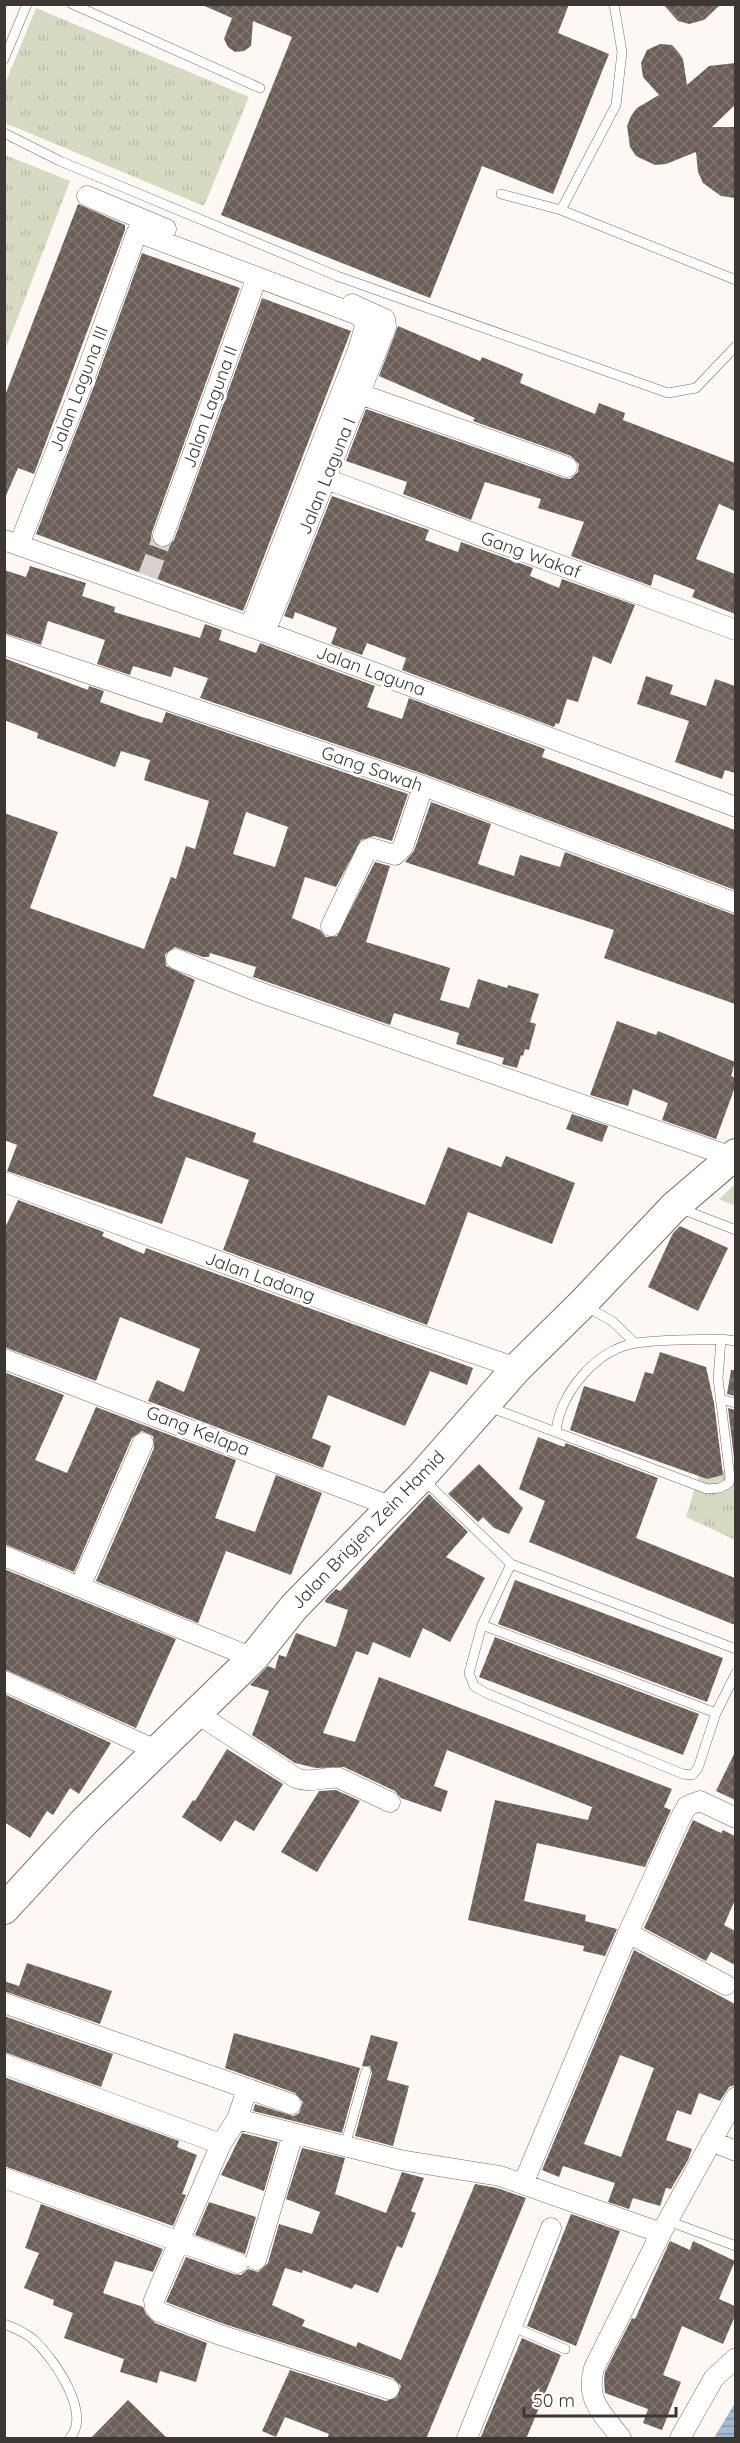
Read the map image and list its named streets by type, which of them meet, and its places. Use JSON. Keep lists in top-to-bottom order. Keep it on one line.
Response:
{"streets":{"main road":["Jalan Brigjen Zein Hamid"],"street":["Jalan Laguna III","Jalan Laguna II","Jalan Laguna I","Gang Wakaf","Jalan Laguna","Gang Sawah","Jalan Ladang","Gang Kelapa"]},"crossings":[["Jalan Laguna III","Jalan Laguna II"],["Jalan Laguna III","Jalan Laguna"],["Jalan Laguna I","Gang Wakaf"],["Jalan Laguna I","Jalan Laguna"],["Jalan Ladang","Jalan Brigjen Zein Hamid"],["Gang Kelapa","Jalan Brigjen Zein Hamid"]],"scale_bar":"50 m"}
